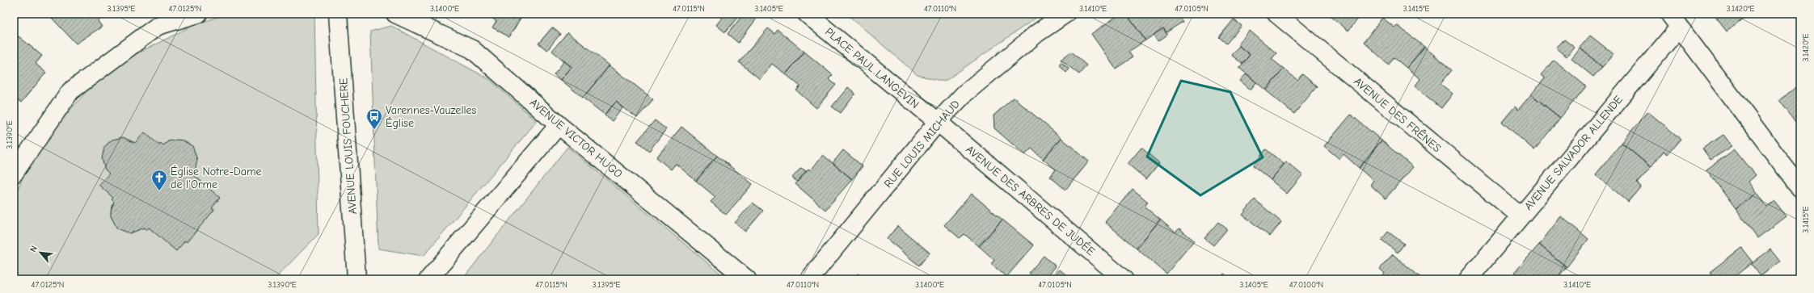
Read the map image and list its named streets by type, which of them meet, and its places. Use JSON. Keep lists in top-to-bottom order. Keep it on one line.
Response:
{"streets":{"street":["PLACE PAUL LANGEVIN","AVENUE DES FRÊNES","AVENUE VICTOR HUGO","RUE LOUIS MICHAUD","AVENUE LOUIS FOUCHERE","AVENUE SALVADOR ALLENDE","AVENUE DES ARBRES DE JUDÉE"]},"crossings":[["PLACE PAUL LANGEVIN","RUE LOUIS MICHAUD"],["PLACE PAUL LANGEVIN","AVENUE DES ARBRES DE JUDÉE"],["AVENUE DES FRÊNES","AVENUE SALVADOR ALLENDE"],["RUE LOUIS MICHAUD","AVENUE DES ARBRES DE JUDÉE"]],"places":{"bus stop":["Varennes-Vauzelles Église"],"church":["Église Notre-Dame de l'Orme"]},"north":"top left","coordinates":["3.1395°E","47.0125°N","3.1400°E","47.0115°N","3.1405°E","47.0110°N","3.1410°E","47.0105°N","3.1415°E","3.1420°E","3.1390°E","47.0100°N"]}
